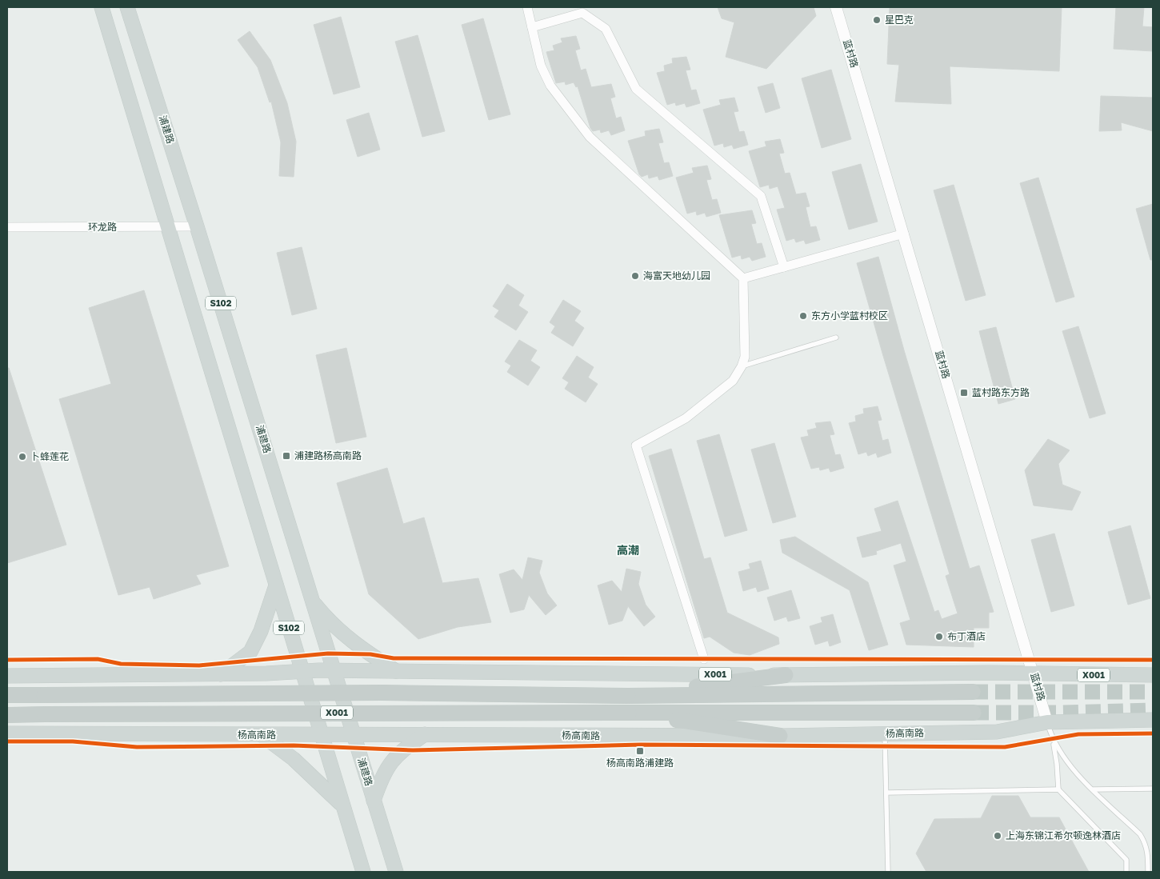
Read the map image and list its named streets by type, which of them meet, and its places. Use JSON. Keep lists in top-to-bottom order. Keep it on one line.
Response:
{"streets":{"highway":["X001","杨高南路"],"main road":["浦建路","S102"],"street":["蓝村路","环龙路"]},"crossings":[["蓝村路","X001"],["蓝村路","杨高南路"],["浦建路","环龙路"],["浦建路","X001"],["浦建路","杨高南路"],["环龙路","S102"],["S102","X001"],["S102","杨高南路"]],"districts":["高潮"],"places":{"other":["星巴克","海富天地幼儿园","东方小学蓝村校区","卜蜂莲花","布丁酒店","上海东锦江希尔顿逸林酒店"],"transit":["蓝村路东方路","浦建路杨高南路","杨高南路浦建路"]}}
